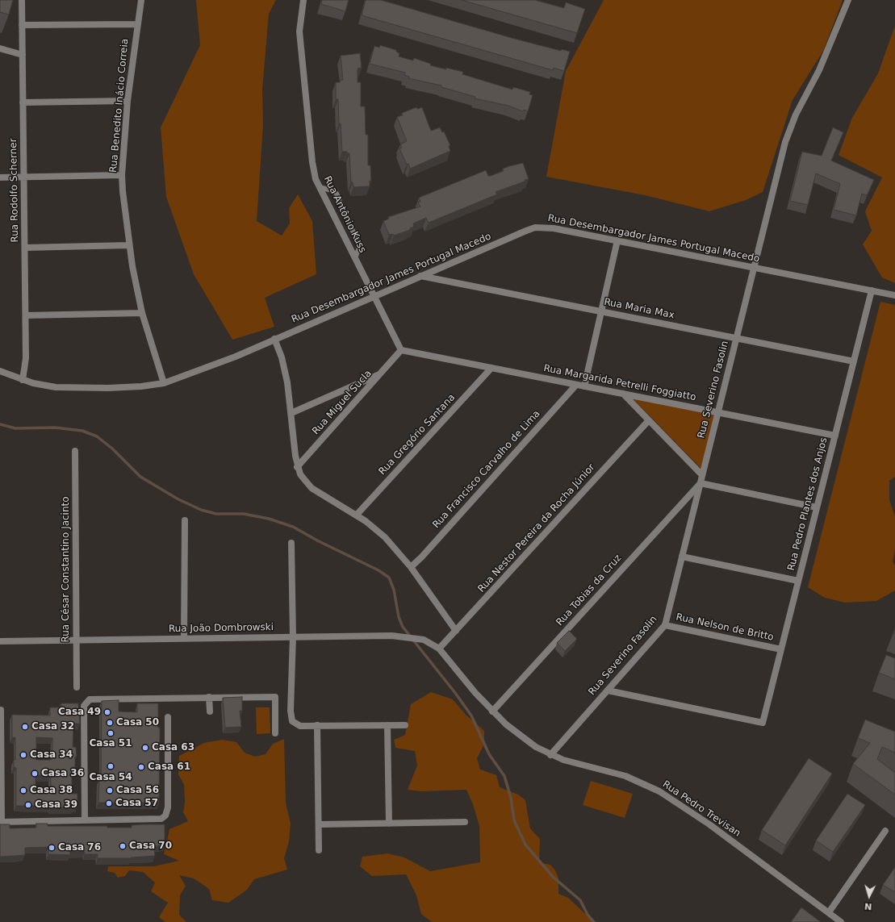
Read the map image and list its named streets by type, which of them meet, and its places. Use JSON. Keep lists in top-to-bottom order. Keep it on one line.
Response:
{"streets":{"street":["Rua Benedito Inácio Correia","Rua Rodolfo Scherner","Rua Antônio Kuss","Rua Desembargador James Portugal Macedo","Rua Maria Max","Rua Margarida Petrelli Foggiatto","Rua Severino Fasolin","Rua Miguel Sucla","Rua Gregório Santana","Rua Francisco Carvalho de Lima","Rua Pedro Plantes dos Anjos","Rua Nestor Pereira da Rocha Júnior","Rua César Constantino Jacinto","Rua Tobias da Cruz","Rua Nelson de Britto","Rua João Dombrowski","Rua Pedro Trevisan"]},"crossings":[["Rua Benedito Inácio Correia","Rua Desembargador James Portugal Macedo"],["Rua Rodolfo Scherner","Rua Desembargador James Portugal Macedo"],["Rua Antônio Kuss","Rua Desembargador James Portugal Macedo"],["Rua Antônio Kuss","Rua Margarida Petrelli Foggiatto"],["Rua Antônio Kuss","Rua Miguel Sucla"],["Rua Desembargador James Portugal Macedo","Rua Maria Max"],["Rua Desembargador James Portugal Macedo","Rua Severino Fasolin"],["Rua Desembargador James Portugal Macedo","Rua Pedro Plantes dos Anjos"],["Rua Maria Max","Rua Severino Fasolin"],["Rua Maria Max","Rua Pedro Plantes dos Anjos"],["Rua Margarida Petrelli Foggiatto","Rua Severino Fasolin"],["Rua Margarida Petrelli Foggiatto","Rua Miguel Sucla"],["Rua Margarida Petrelli Foggiatto","Rua Gregório Santana"],["Rua Margarida Petrelli Foggiatto","Rua Francisco Carvalho de Lima"],["Rua Margarida Petrelli Foggiatto","Rua Pedro Plantes dos Anjos"],["Rua Severino Fasolin","Rua Pedro Plantes dos Anjos"],["Rua Severino Fasolin","Rua Tobias da Cruz"],["Rua Severino Fasolin","Rua Nelson de Britto"],["Rua Severino Fasolin","Rua Pedro Trevisan"],["Rua Pedro Plantes dos Anjos","Rua Nelson de Britto"],["Rua Nestor Pereira da Rocha Júnior","Rua João Dombrowski"],["Rua Nestor Pereira da Rocha Júnior","Rua Pedro Trevisan"],["Rua César Constantino Jacinto","Rua João Dombrowski"],["Rua Tobias da Cruz","Rua Pedro Trevisan"],["Rua João Dombrowski","Rua Pedro Trevisan"]],"places":["Casa 49","Casa 50","Casa 32","Casa 51","Casa 63","Casa 34","Casa 54","Casa 61","Casa 36","Casa 38","Casa 56","Casa 57","Casa 39","Casa 70","Casa 76"],"north":"bottom"}
